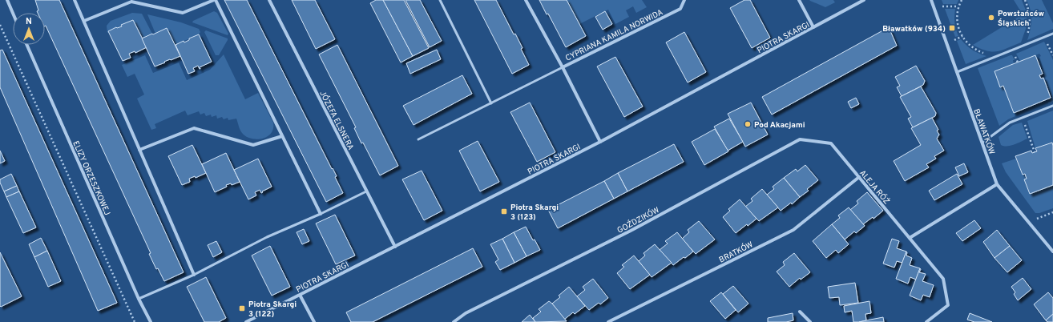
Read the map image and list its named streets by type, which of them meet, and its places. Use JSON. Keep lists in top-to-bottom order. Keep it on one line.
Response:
{"streets":{"street":["CYPRIANA KAMILA NORWIDA","PIOTRA SKARGI","JÓZEFA ELSNERA","BŁAWATKÓW","ELIZY ORZESZKOWEJ","ALEJA RÓŻ","GOŹDZIKÓW","BRATKÓW"]},"crossings":[["PIOTRA SKARGI","JÓZEFA ELSNERA"],["ALEJA RÓŻ","GOŹDZIKÓW"],["ALEJA RÓŻ","BRATKÓW"]],"places":{"other":["Powstańców Śląskich","Pod Akacjami"],"transit":["Bławatków (934)","Piotra Skargi 3 (123)","Piotra Skargi 3 (122)"]},"north":"top"}
